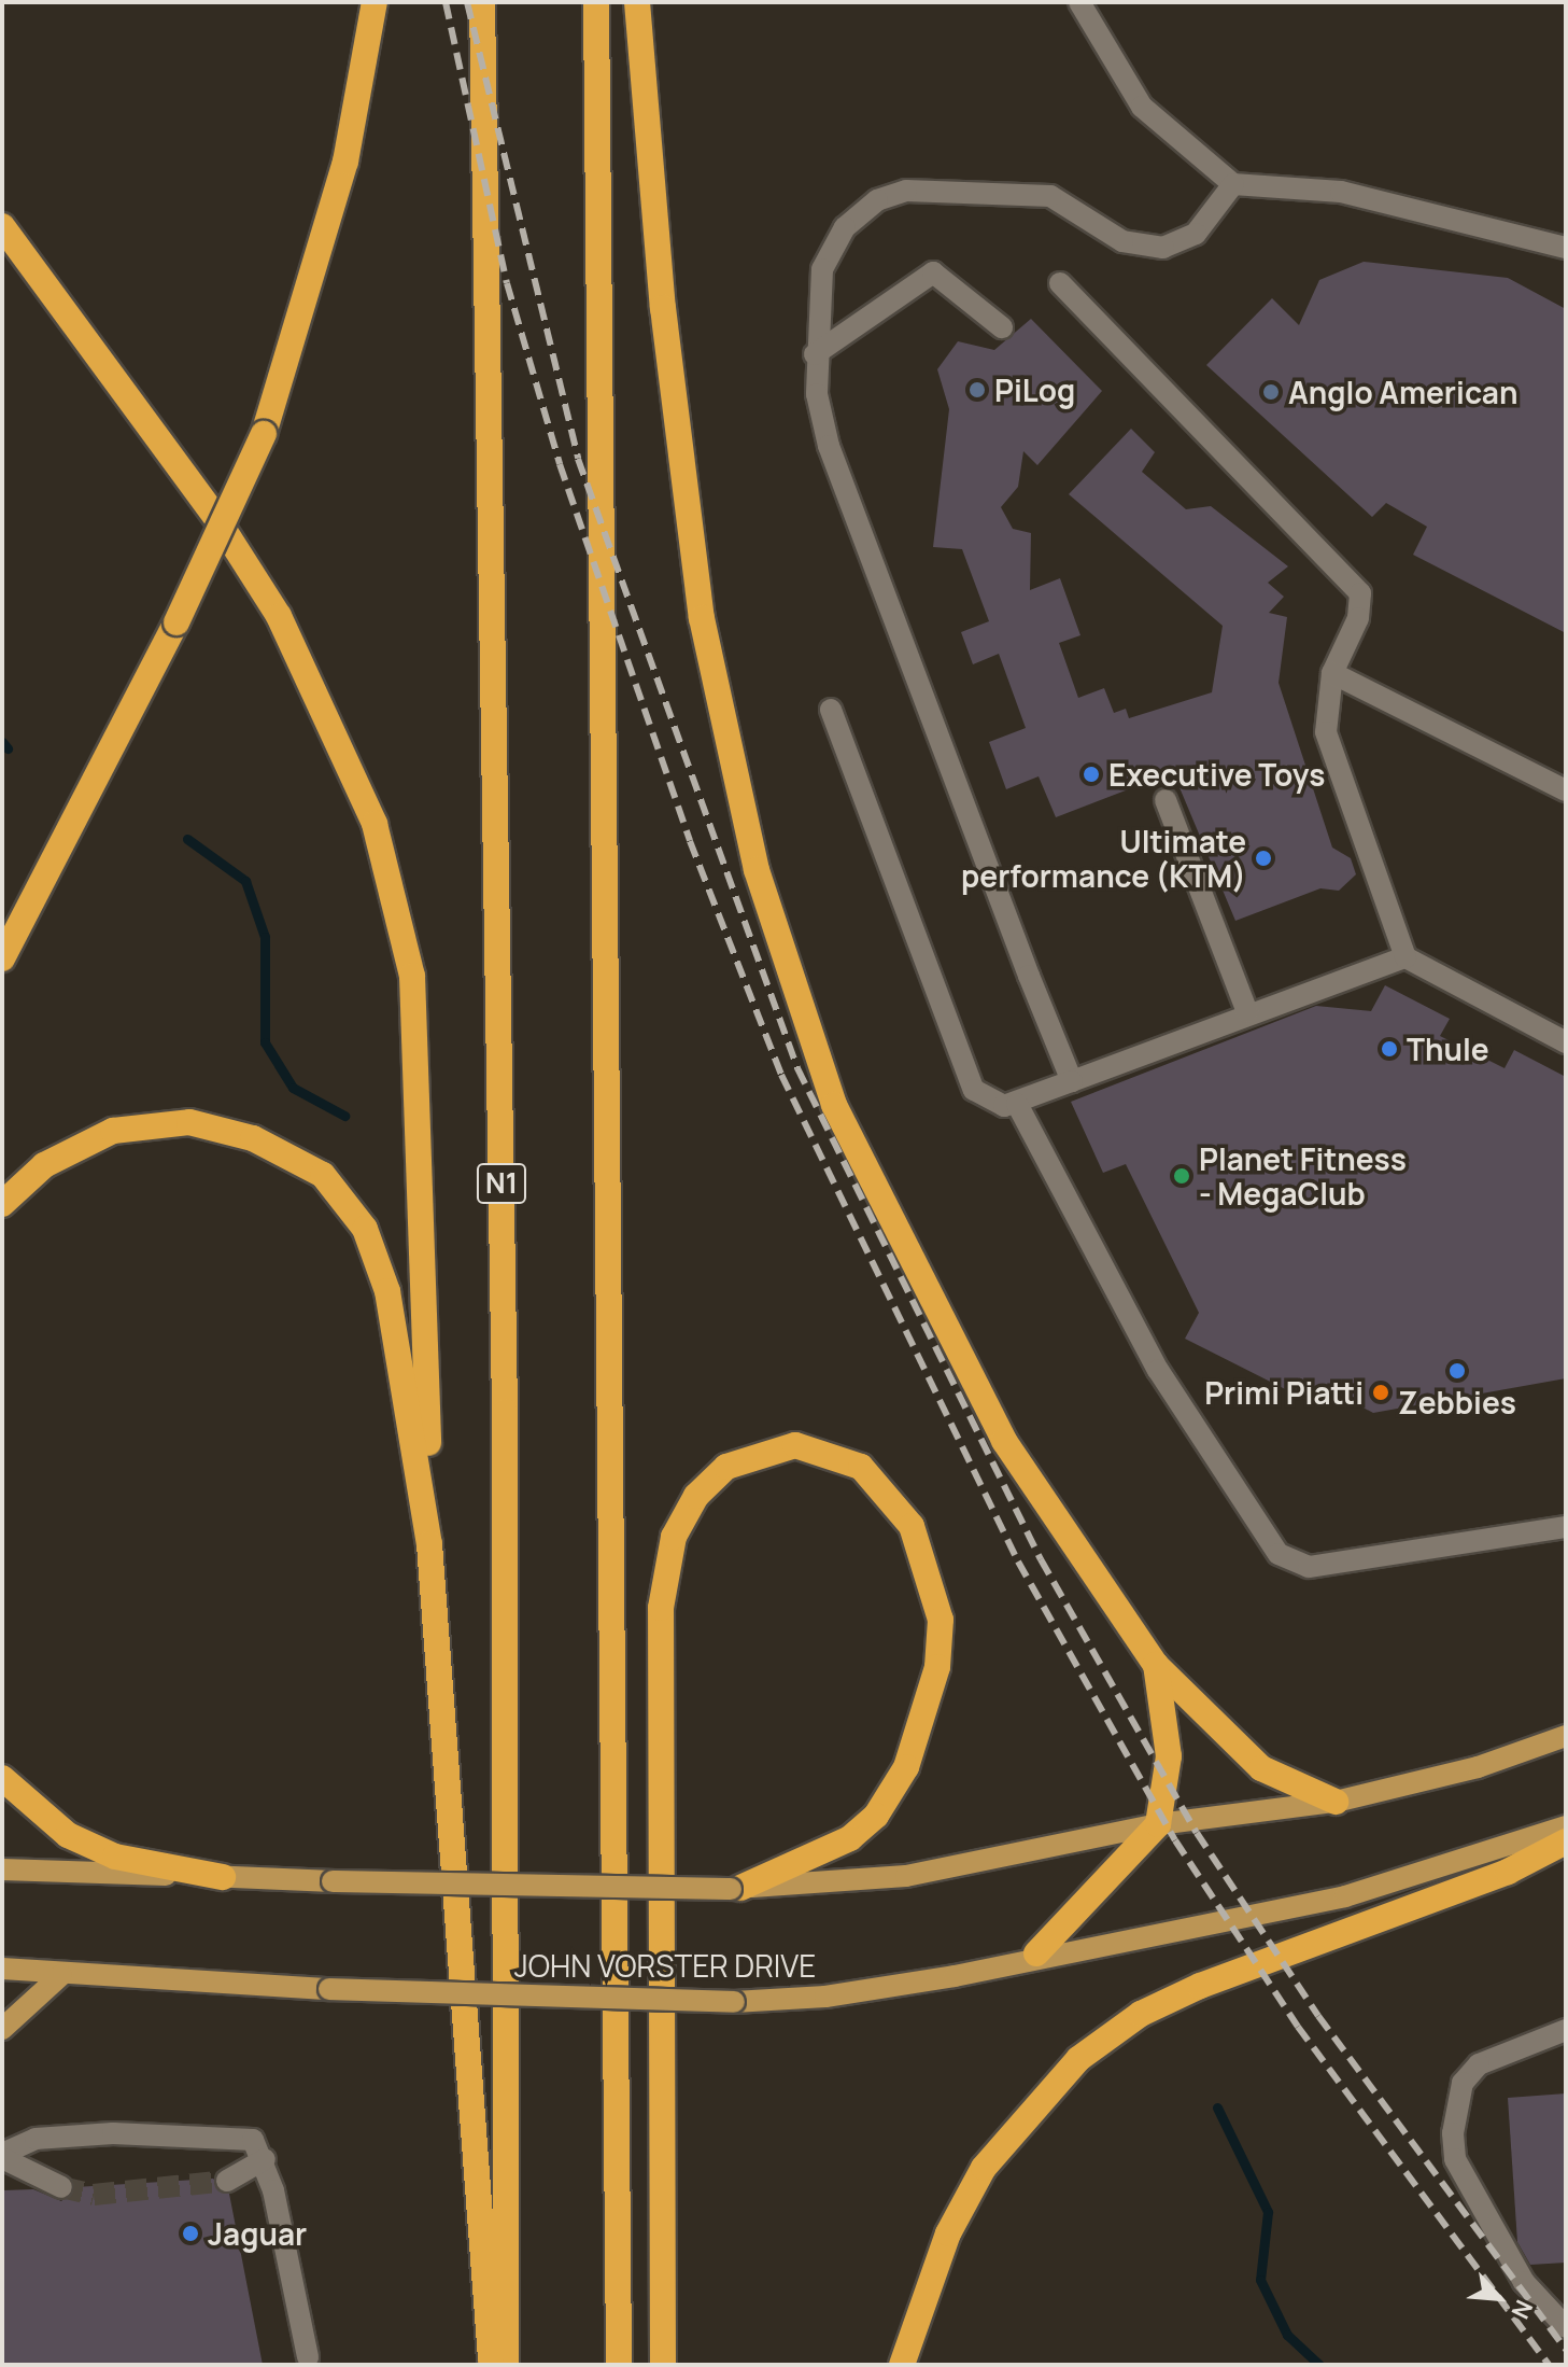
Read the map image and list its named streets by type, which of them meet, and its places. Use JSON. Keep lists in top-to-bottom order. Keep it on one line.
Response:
{"streets":{"highway":["N1"],"main road":["JOHN VORSTER DRIVE"]},"places":["PiLog","Anglo American","Executive Toys","Ultimate performance (KTM)","Thule","Planet Fitness - MegaClub","Zebbies","Primi Piatti","Jaguar"],"north":"bottom right"}
